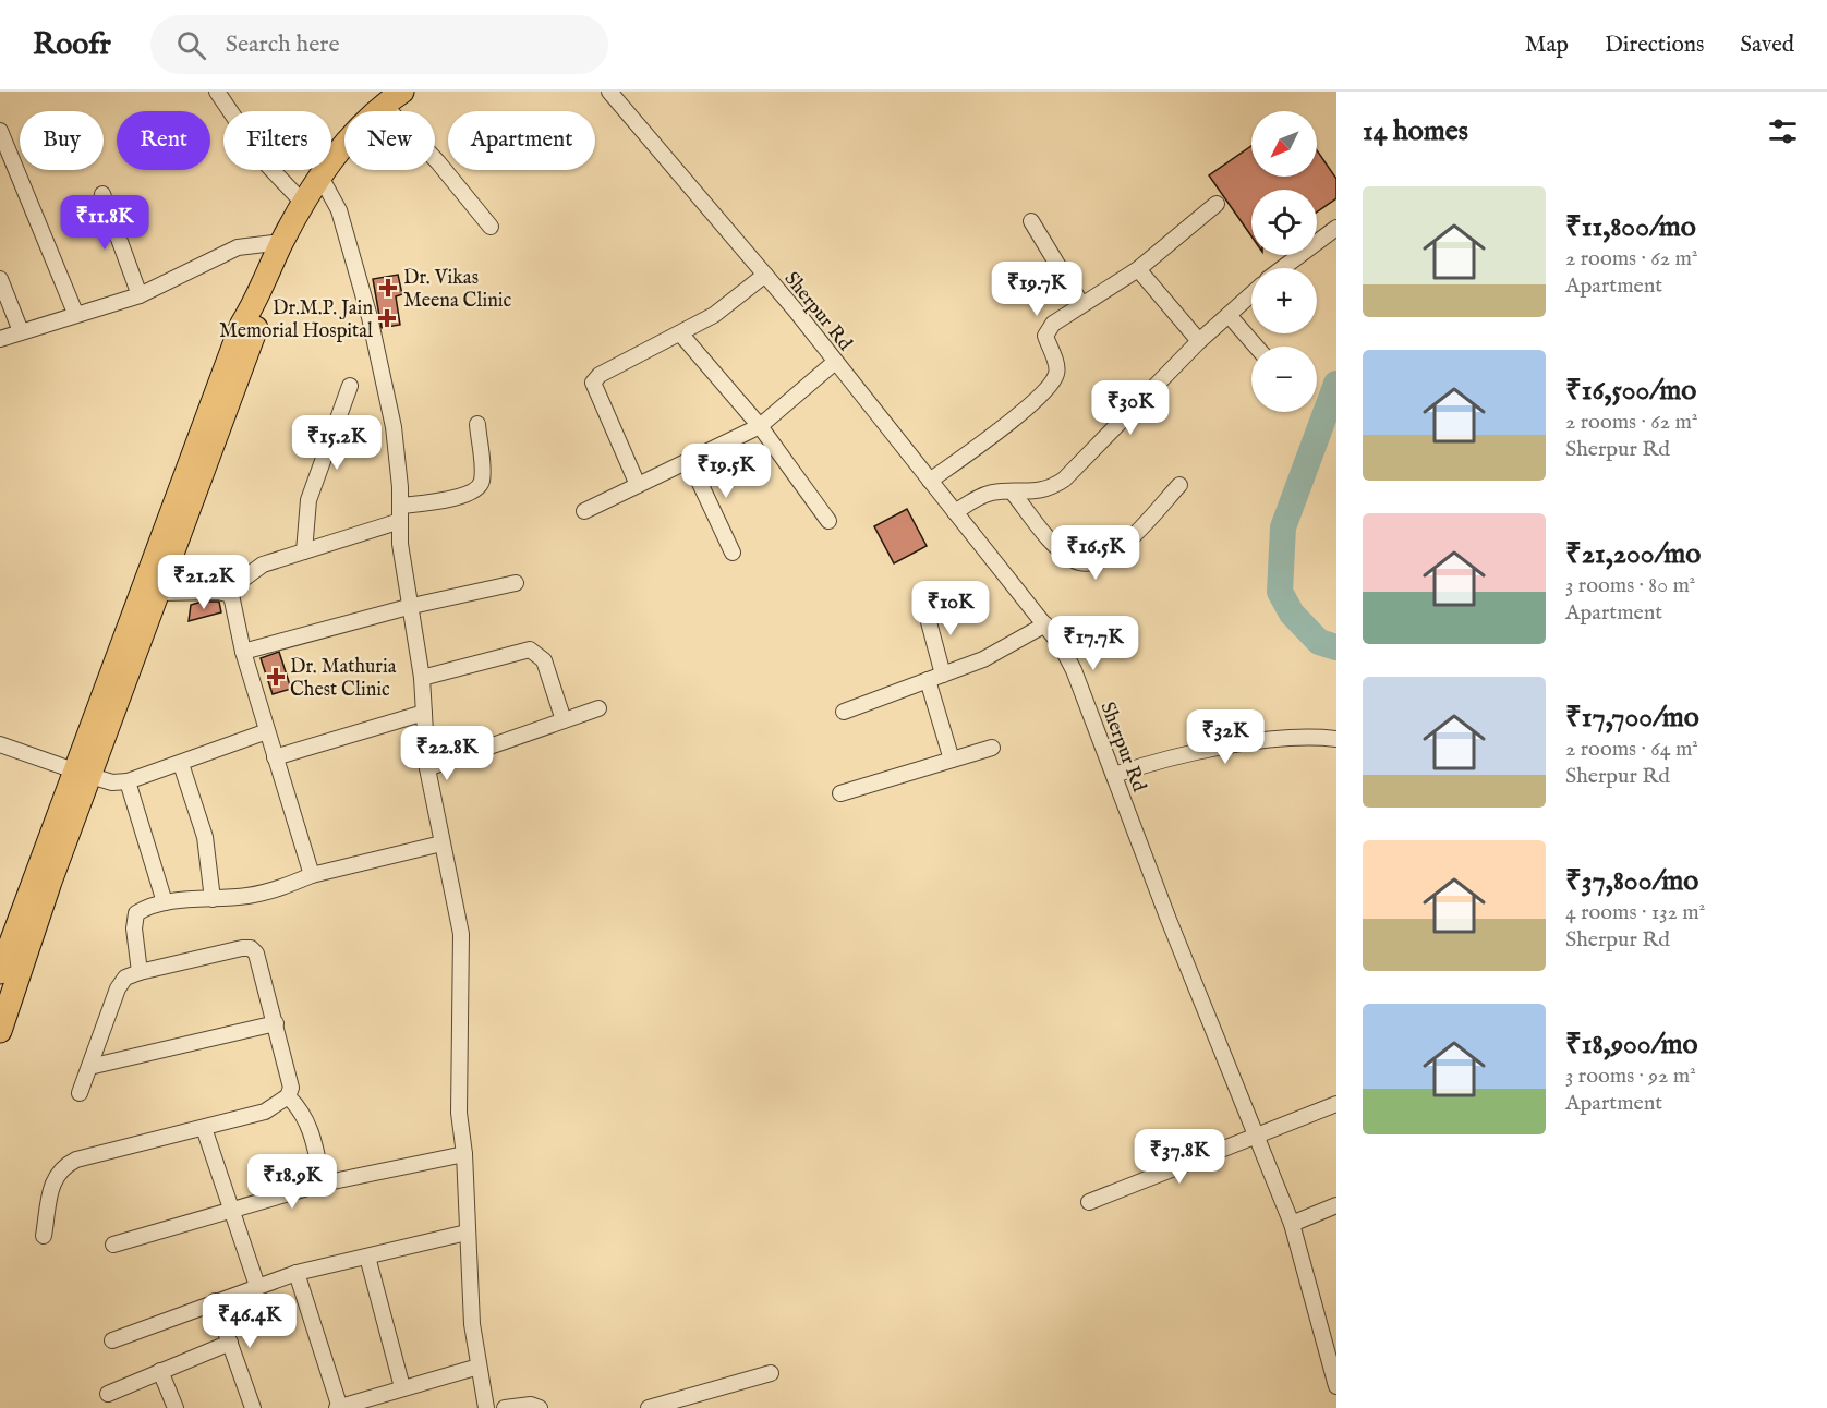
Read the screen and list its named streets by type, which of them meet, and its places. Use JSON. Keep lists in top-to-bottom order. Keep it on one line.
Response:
{"streets":{"street":["Sherpur Rd"]},"places":{"health":["Dr. Vikas Meena Clinic","Dr.M.P. Jain Memorial Hospital","Dr. Mathuria Chest Clinic"]},"north":"bottom left","page":{"header":"Roofr","search":"Search here","nav":["Map","Directions","Saved"],"heading":"14 homes","map_buttons":["+","−"],"chip":["Buy","Rent","Filters","New","Apartment"],"list":[{"name":"₹11,800/mo","note":"2 rooms · 62 m² · Apartment"},{"name":"₹16,500/mo","note":"2 rooms · 62 m² · Sherpur Rd"},{"name":"₹21,200/mo","note":"3 rooms · 80 m² · Apartment"},{"name":"₹17,700/mo","note":"2 rooms · 64 m² · Sherpur Rd"},{"name":"₹37,800/mo","note":"4 rooms · 132 m² · Sherpur Rd"},{"name":"₹18,900/mo","note":"3 rooms · 92 m² · Apartment"}],"price":["₹11.8K","₹19.7K","₹30K","₹15.2K","₹19.5K","₹16.5K","₹21.2K","₹10K","₹17.7K","₹32K","₹22.8K","₹37.8K","₹18.9K","₹46.4K"]}}
